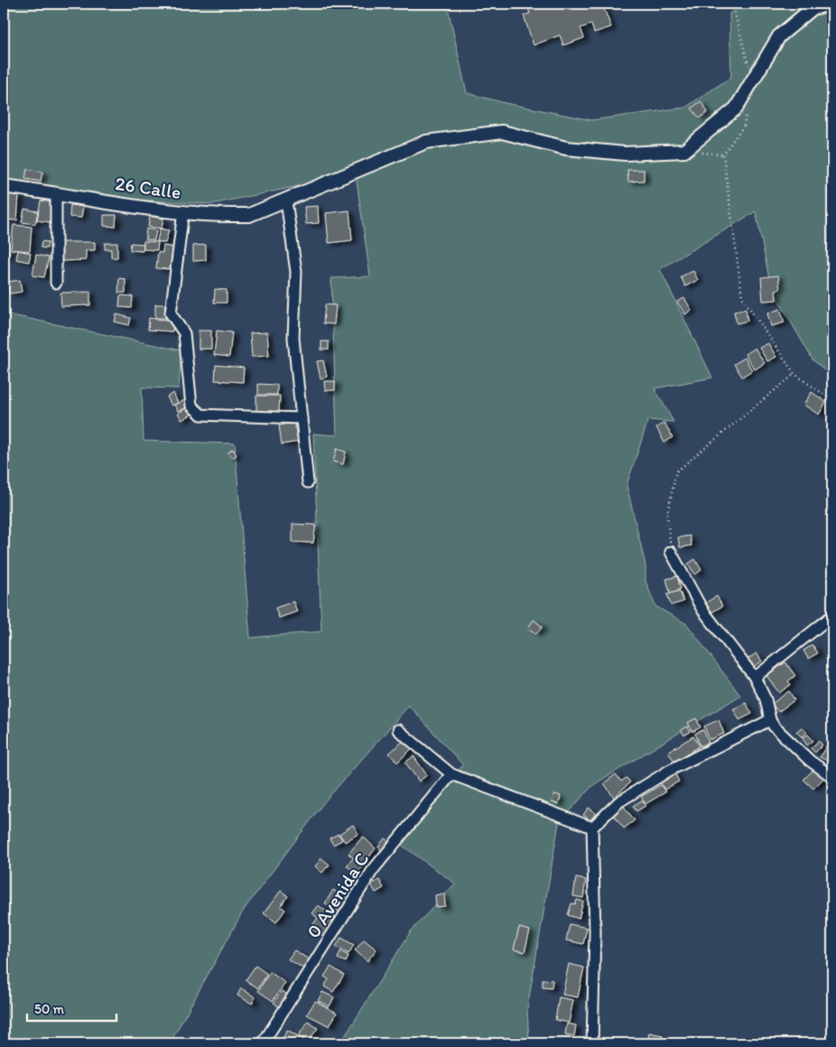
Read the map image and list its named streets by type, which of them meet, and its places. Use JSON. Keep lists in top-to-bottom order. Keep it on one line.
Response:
{"streets":{"street":["26 Calle","0 Avenida C"]},"scale_bar":"50 m"}
